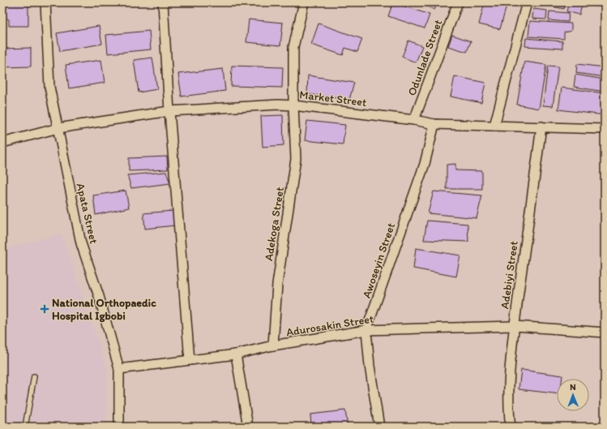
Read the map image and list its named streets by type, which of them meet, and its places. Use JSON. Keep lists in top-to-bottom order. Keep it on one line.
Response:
{"streets":{"street":["Odunlade Street","Market Street","Apata Street","Adekoga Street","Awoseyin Street","Adebiyi Street","Adurosakin Street"]},"crossings":[["Odunlade Street","Market Street"],["Market Street","Apata Street"],["Market Street","Adekoga Street"],["Market Street","Awoseyin Street"],["Market Street","Adebiyi Street"],["Apata Street","Adurosakin Street"],["Adekoga Street","Adurosakin Street"],["Awoseyin Street","Adurosakin Street"],["Adebiyi Street","Adurosakin Street"]],"places":{"health":["National Orthopaedic Hospital Igbobi"]},"north":"top"}
